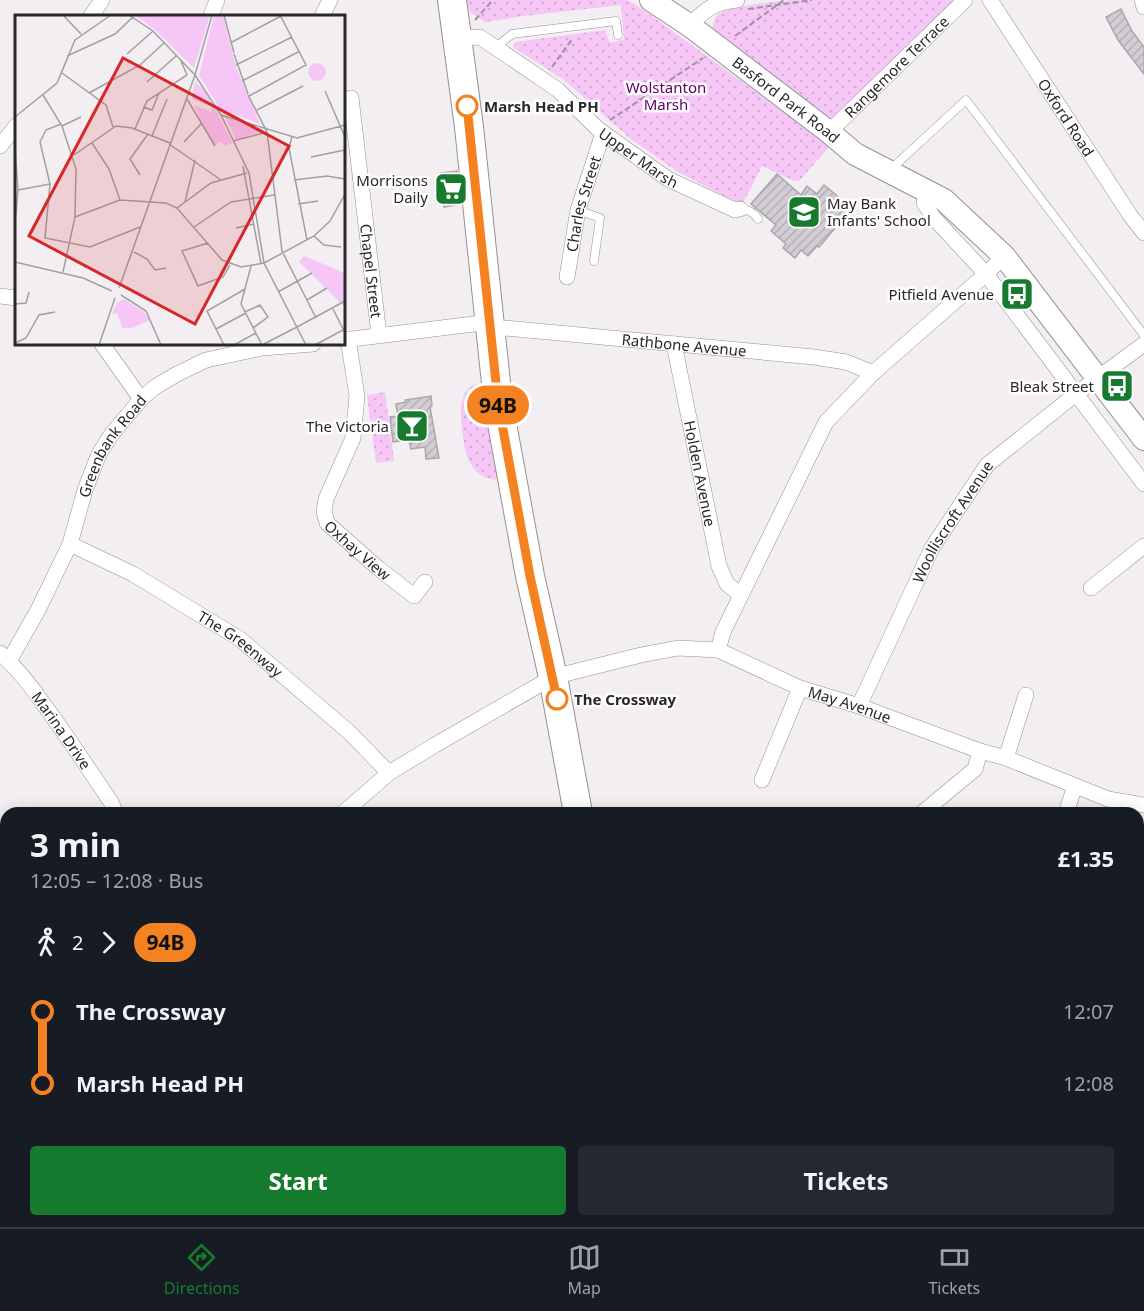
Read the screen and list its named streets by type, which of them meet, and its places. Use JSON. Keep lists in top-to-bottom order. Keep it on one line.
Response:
{"streets":{"main road":["Basford Park Road"],"street":["Rangemore Terrace","Oxford Road","Upper Marsh","Charles Street","Chapel Street","Rathbone Avenue","Greenbank Road","Holden Avenue","Woolliscroft Avenue","Oxhay View","The Greenway","May Avenue","Marina Drive"]},"crossings":[["Rangemore Terrace","Basford Park Road"],["Basford Park Road","Woolliscroft Avenue"],["Upper Marsh","Charles Street"],["Chapel Street","Rathbone Avenue"],["Rathbone Avenue","Holden Avenue"],["Greenbank Road","The Greenway"],["Greenbank Road","Marina Drive"],["Woolliscroft Avenue","May Avenue"]],"parks":["Wolstanton Marsh"],"places":{"other":["Marsh Head PH","The Crossway"],"supermarket":["Morrisons Daily"],"school or university":["May Bank Infants' School"],"bus stop":["Pitfield Avenue","Bleak Street"],"bar":["The Victoria"]},"lines":["bus line 94B"],"page":{"on_map":"94B","heading":["3 min","12:05 – 12:08 · Bus","£1.35"],"legs":["2","94B"],"list":[{"name":"The Crossway","value":"12:07"},{"name":"Marsh Head PH","value":"12:08"}],"buttons":["Start","Tickets"],"tabs":["Directions","Map","Tickets"]}}
